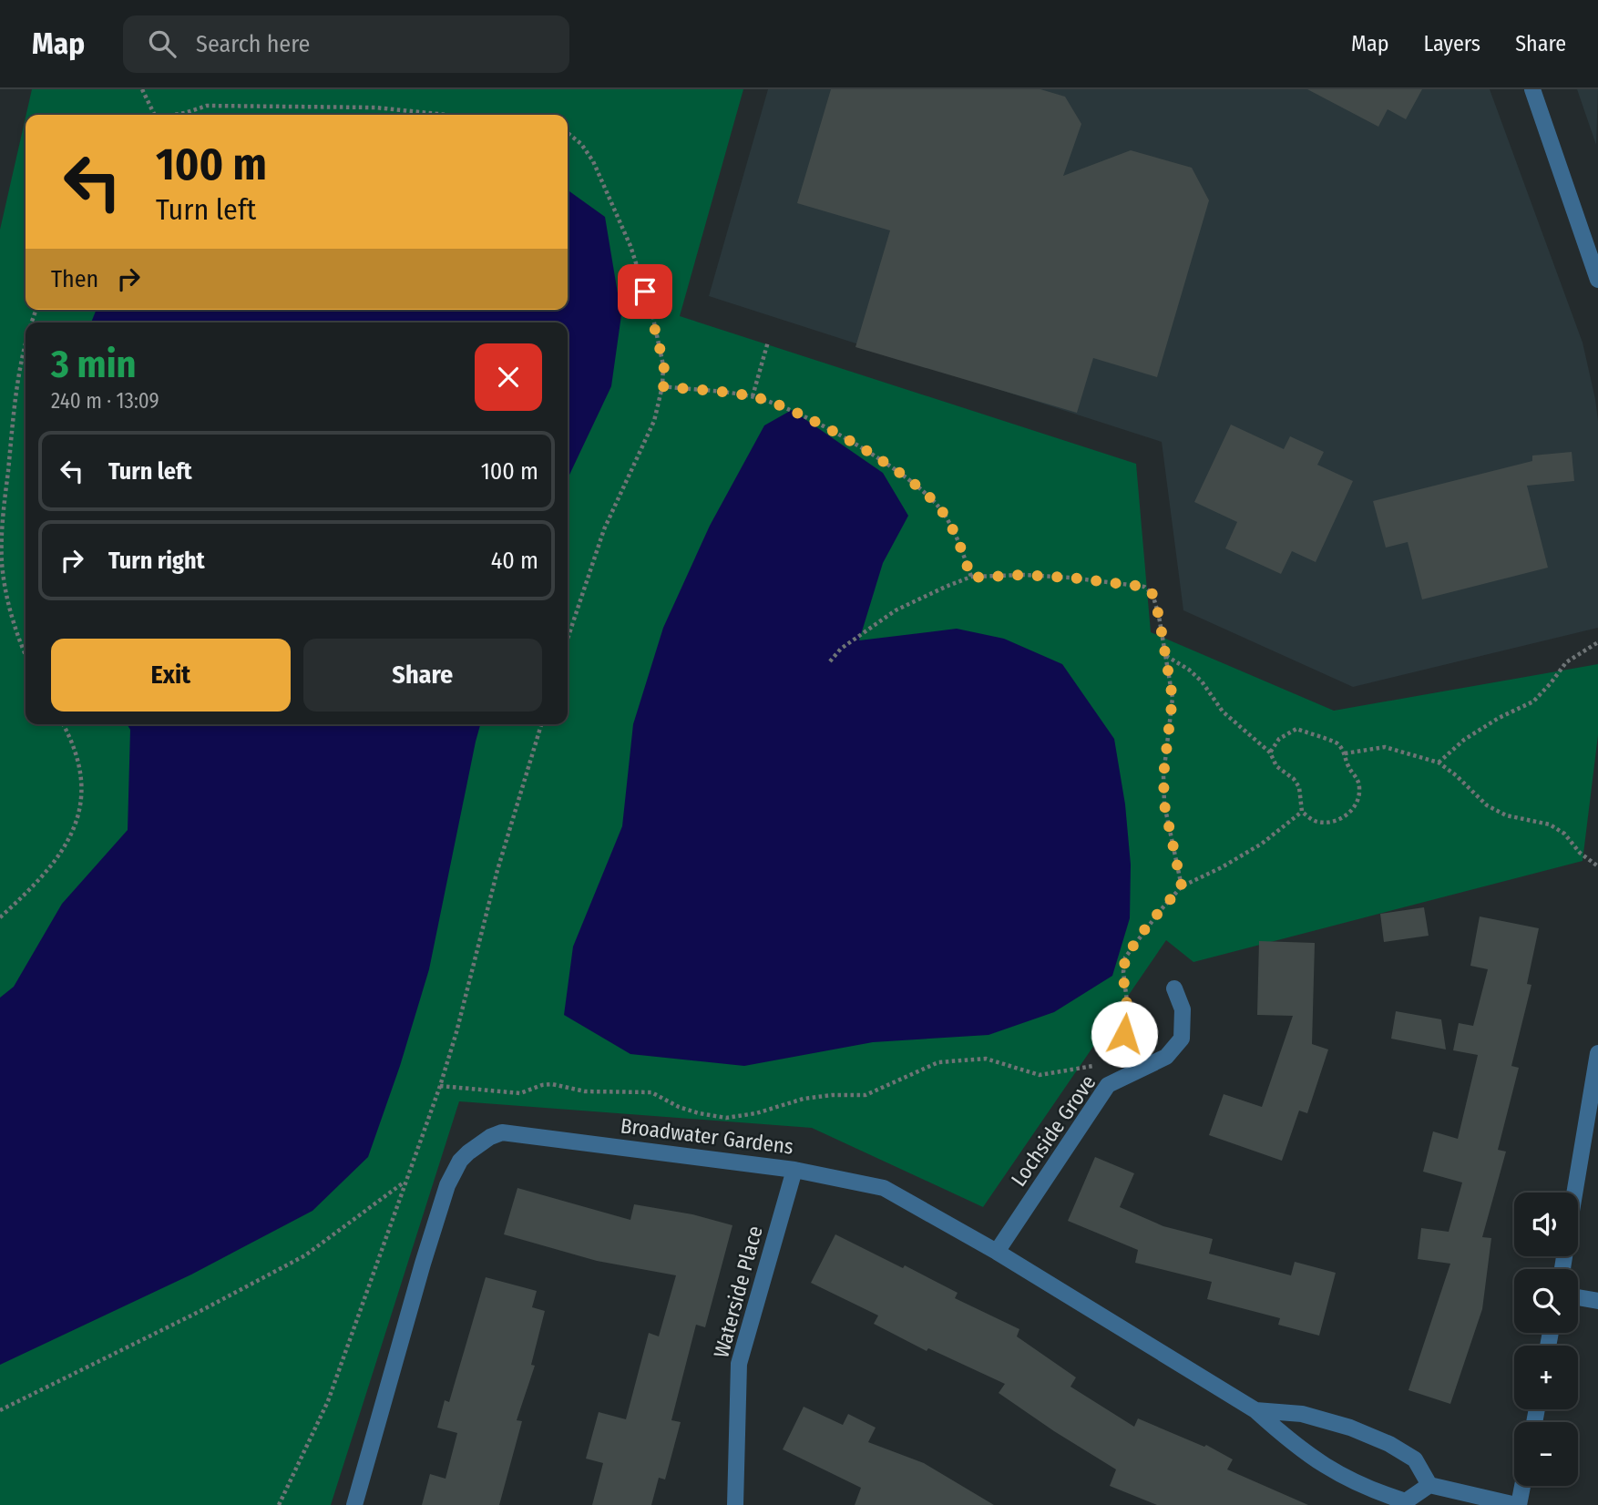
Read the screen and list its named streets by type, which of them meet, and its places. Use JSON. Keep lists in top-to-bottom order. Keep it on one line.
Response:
{"streets":{"street":["Lochside Grove","Broadwater Gardens","Waterside Place"]},"crossings":[["Lochside Grove","Broadwater Gardens"],["Broadwater Gardens","Waterside Place"]],"page":{"header":"Map","search":"Search here","nav":["Map","Layers","Share"],"turn":["100 m","Turn left"],"then":"Then","heading":["3 min","240 m · 13:09"],"list":[{"name":"Turn left","value":"100 m"},{"name":"Turn right","value":"40 m"}],"buttons":["Exit","Share"],"map_buttons":["+","−"]}}
